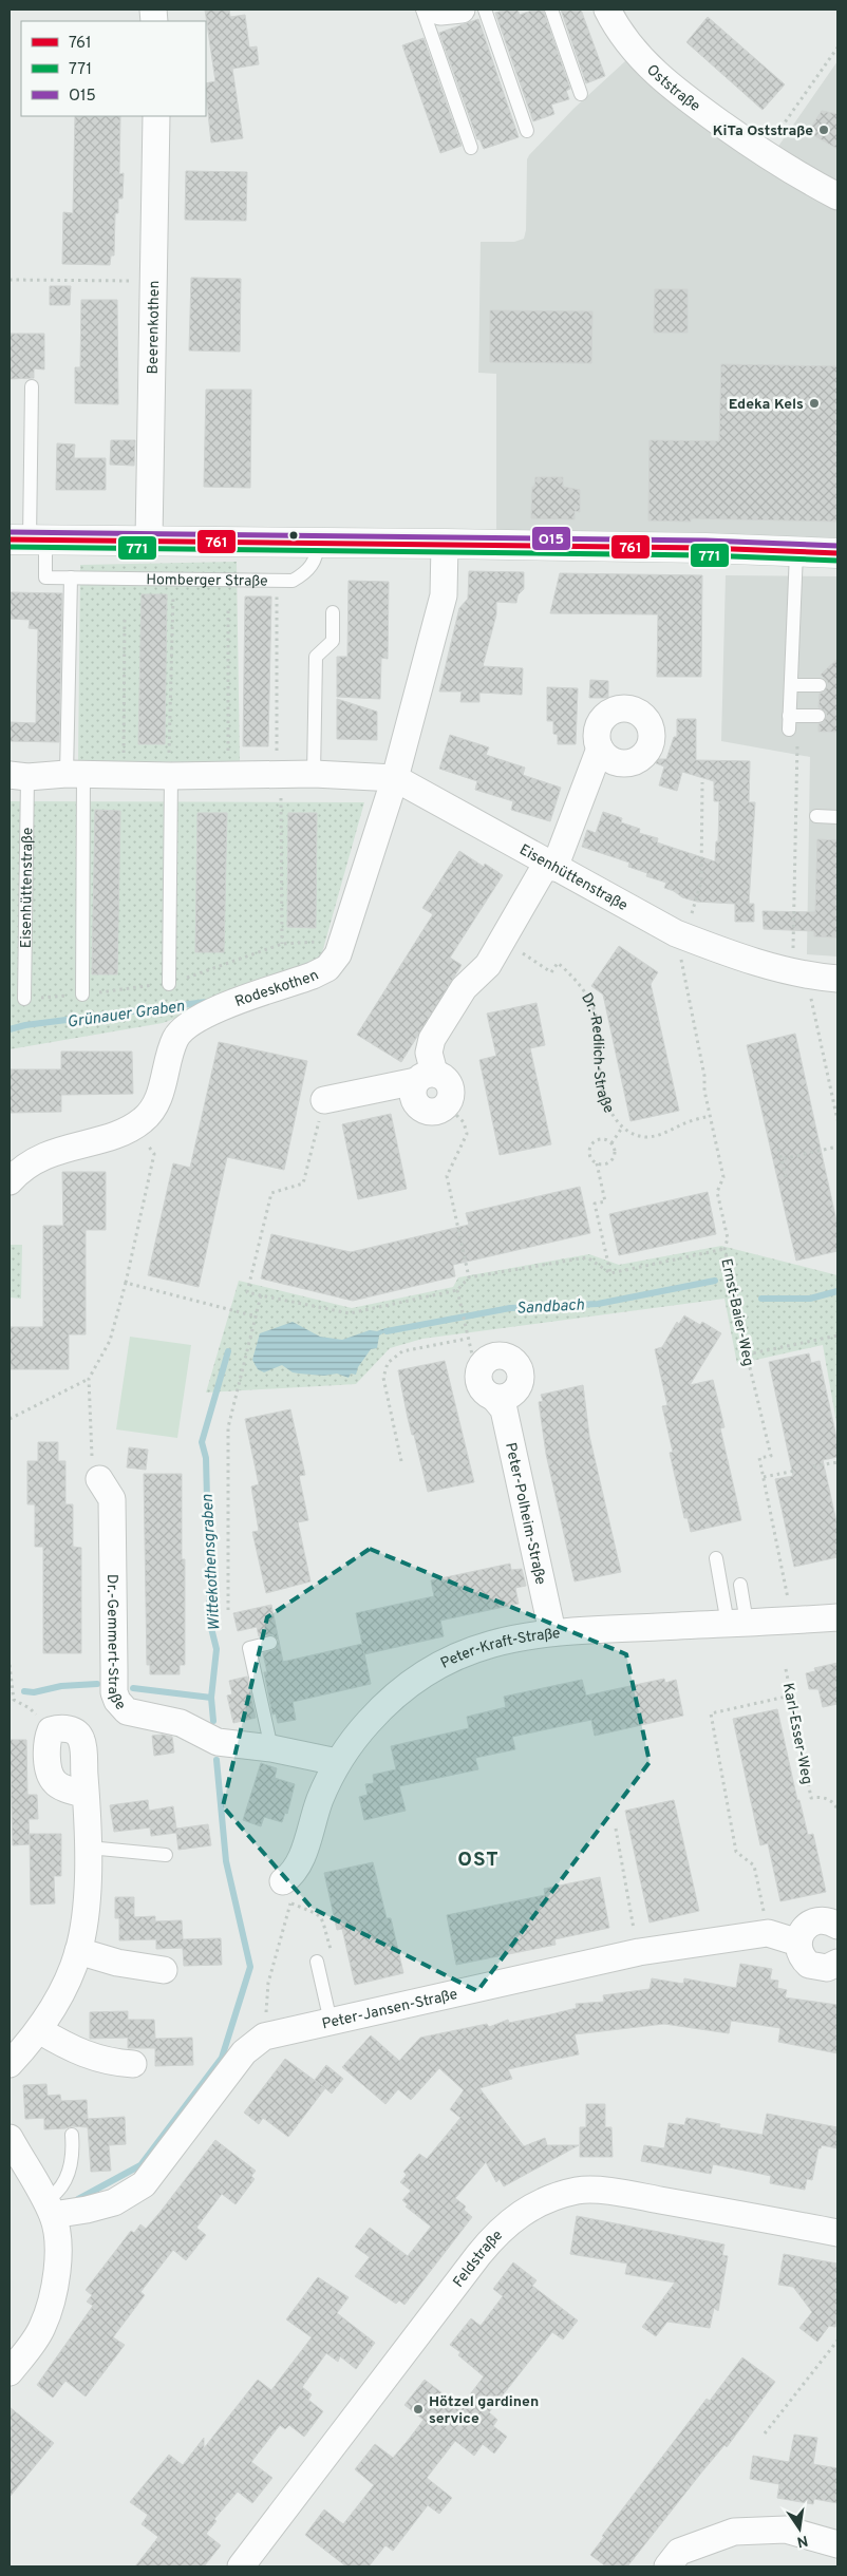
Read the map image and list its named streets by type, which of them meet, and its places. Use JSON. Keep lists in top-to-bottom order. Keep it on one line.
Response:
{"streets":{"street":["Oststraße","Beerenkothen","Eisenhüttenstraße","Rodeskothen","Peter-Polheim-Straße","Dr.-Gemmert-Straße","Peter-Kraft-Straße","Peter-Jansen-Straße","Feldstraße"],"lane":["Homberger Straße"],"path":["Dr.-Redlich-Straße","Ernst-Baier-Weg","Karl-Esser-Weg"]},"crossings":[["Eisenhüttenstraße","Rodeskothen"],["Eisenhüttenstraße","Ernst-Baier-Weg"],["Dr.-Redlich-Straße","Ernst-Baier-Weg"],["Ernst-Baier-Weg","Peter-Kraft-Straße"],["Peter-Polheim-Straße","Peter-Kraft-Straße"],["Dr.-Gemmert-Straße","Peter-Kraft-Straße"]],"districts":["OST"],"water":["Grünauer Graben","Sandbach","Wittekothensgraben"],"places":["KiTa Oststraße","Edeka Kels","Hötzel gardinen service"],"lines":["transit line O15","transit line 761","transit line 771"],"legend":["761","771","O15"],"north":"bottom"}
